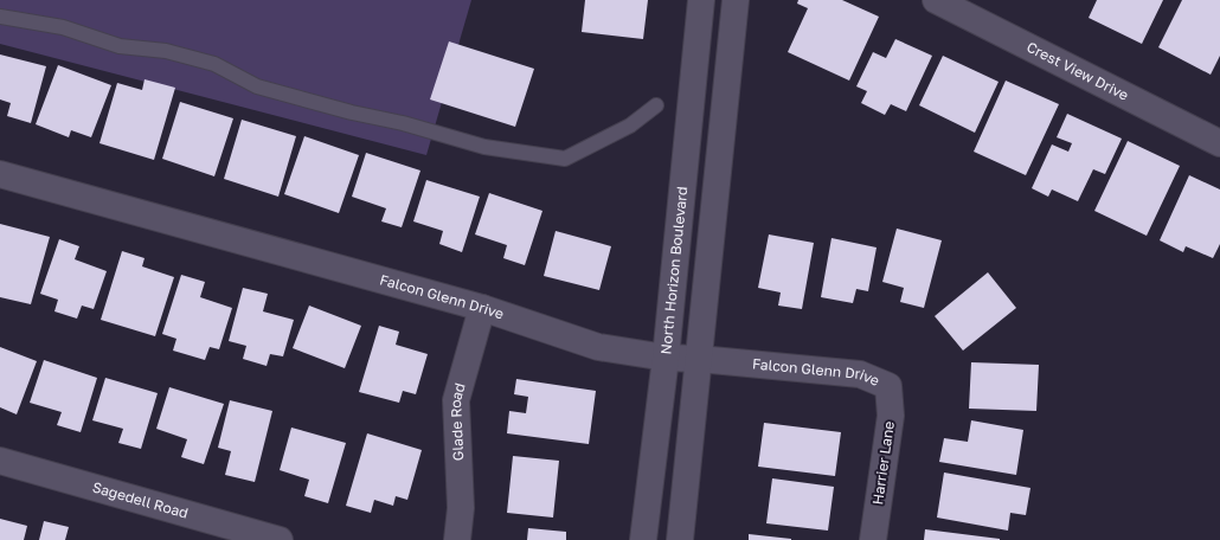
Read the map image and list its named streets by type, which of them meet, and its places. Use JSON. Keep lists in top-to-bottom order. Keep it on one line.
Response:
{"streets":{"street":["Crest View Drive","North Horizon Boulevard","Falcon Glenn Drive","Glade Road","Harrier Lane","Sagedell Road"]},"crossings":[["North Horizon Boulevard","Falcon Glenn Drive"],["Falcon Glenn Drive","Glade Road"],["Falcon Glenn Drive","Harrier Lane"]]}
